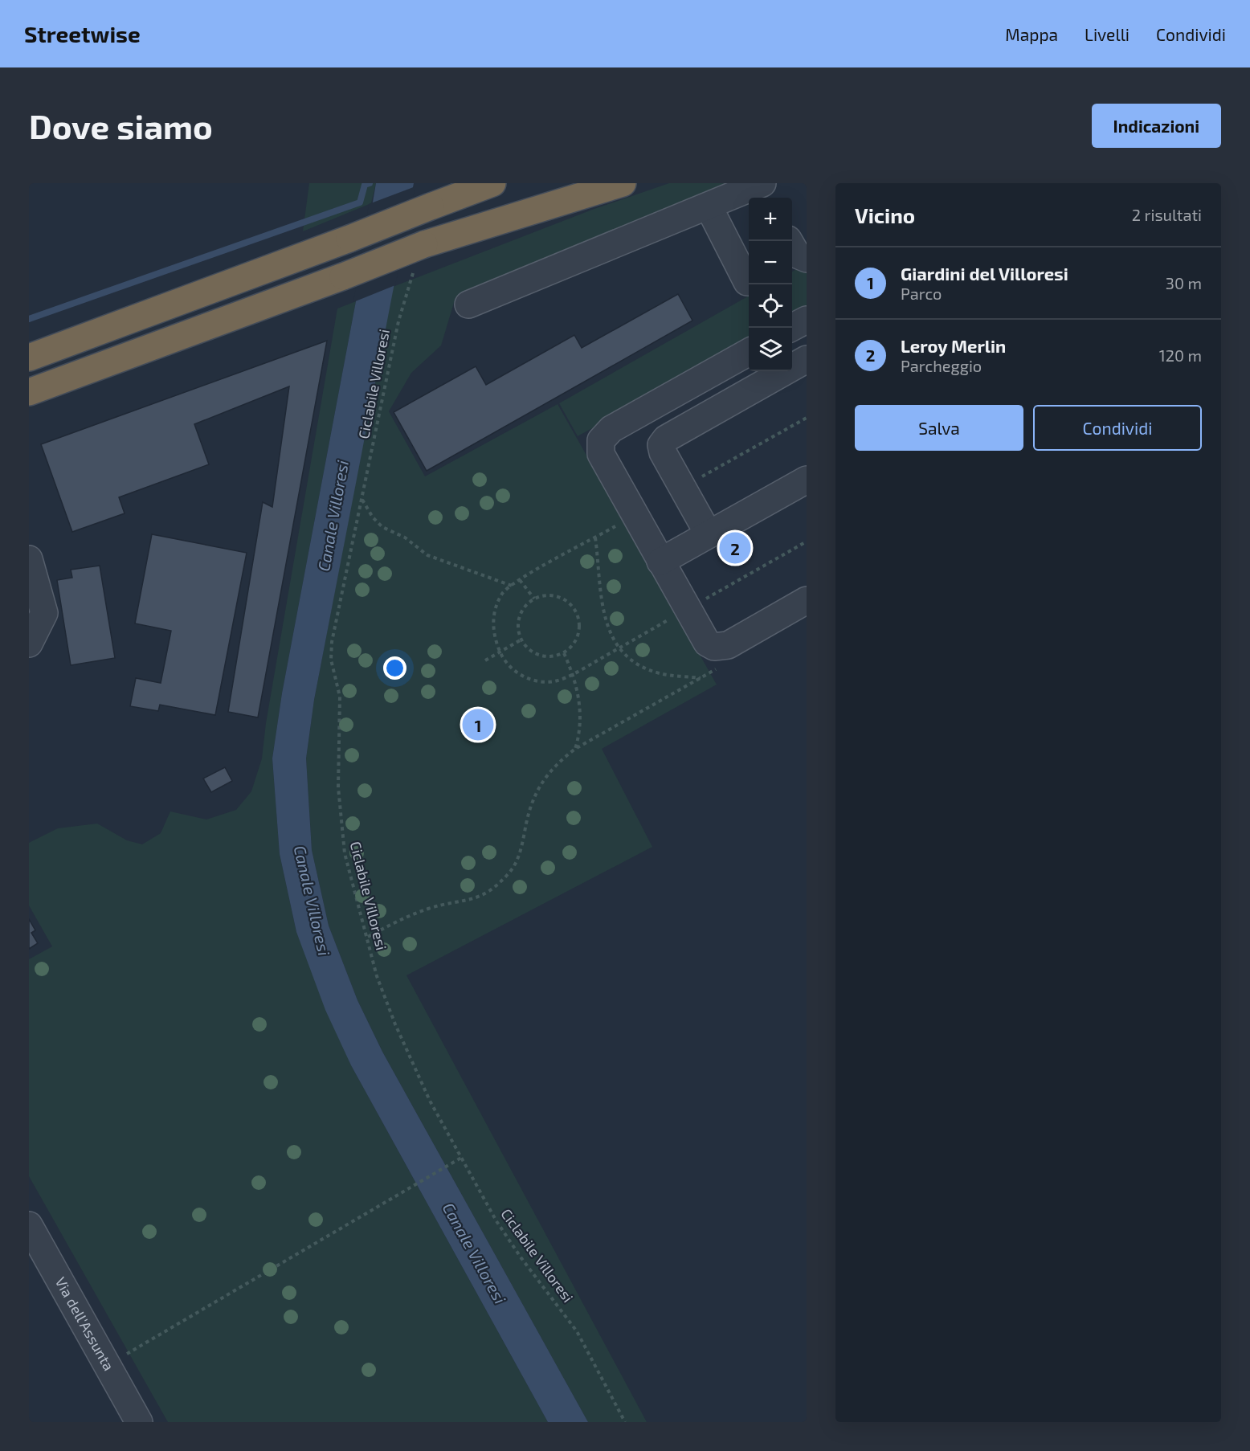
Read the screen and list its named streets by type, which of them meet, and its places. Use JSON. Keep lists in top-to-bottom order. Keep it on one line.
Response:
{"streets":{"street":["Via dell'Assunta"],"path":["Ciclabile Villoresi"]},"water":["Canale Villoresi"],"page":{"header":"Streetwise","nav":["Mappa","Livelli","Condividi"],"buttons":["Indicazioni",["Salva","Condividi"]],"title":"Dove siamo","heading":["Vicino","2 risultati"],"map_buttons":["+","−"],"list":[{"mark":"1","name":"Giardini del Villoresi","note":"Parco","value":"30 m"},{"mark":"2","name":"Leroy Merlin","note":"Parcheggio","value":"120 m"}],"pins":["2","1"]}}
